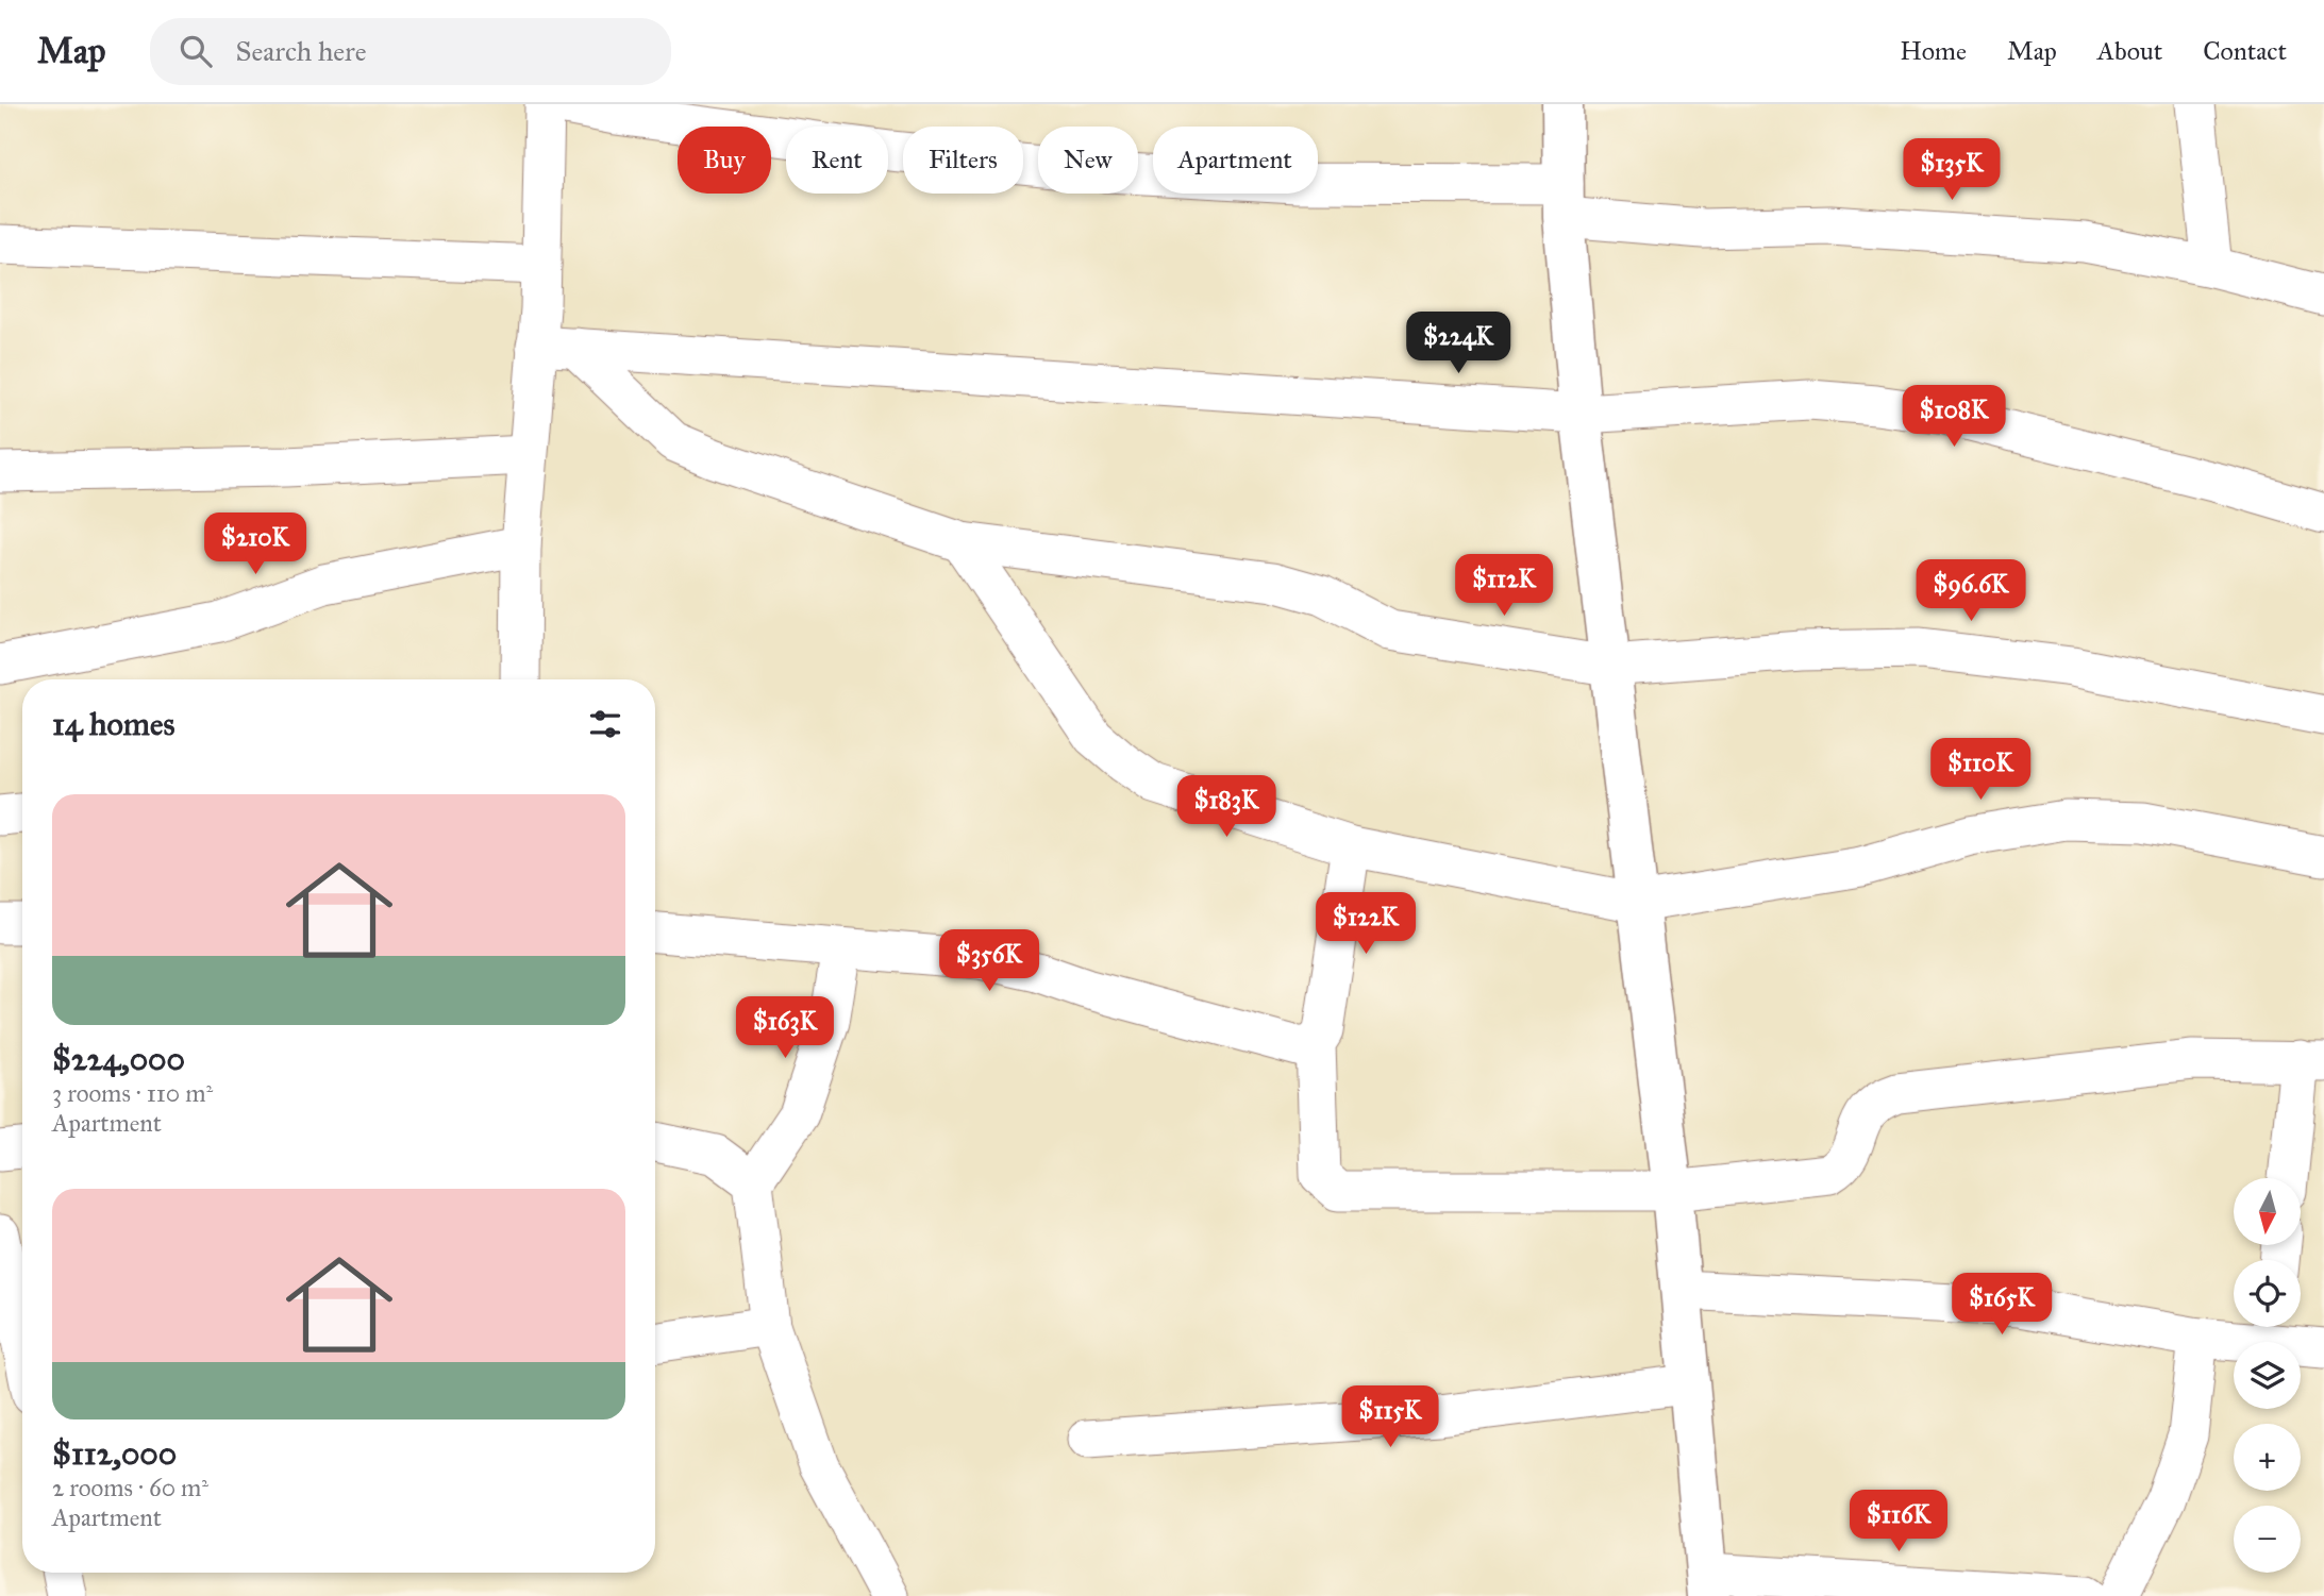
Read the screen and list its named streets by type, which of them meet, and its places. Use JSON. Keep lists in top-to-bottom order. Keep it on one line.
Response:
{"north":"bottom","page":{"header":"Map","search":"Search here","nav":["Home","Map","About","Contact"],"chip":["Buy","Rent","Filters","New","Apartment"],"price":["$135K","$224K","$108K","$210K","$112K","$96.6K","$110K","$183K","$122K","$356K","$163K","$165K","$115K","$116K"],"heading":"14 homes","list":[{"name":"$224,000","note":"3 rooms · 110 m² · Apartment"},{"name":"$112,000","note":"2 rooms · 60 m² · Apartment"}],"map_buttons":["+","−"]}}
